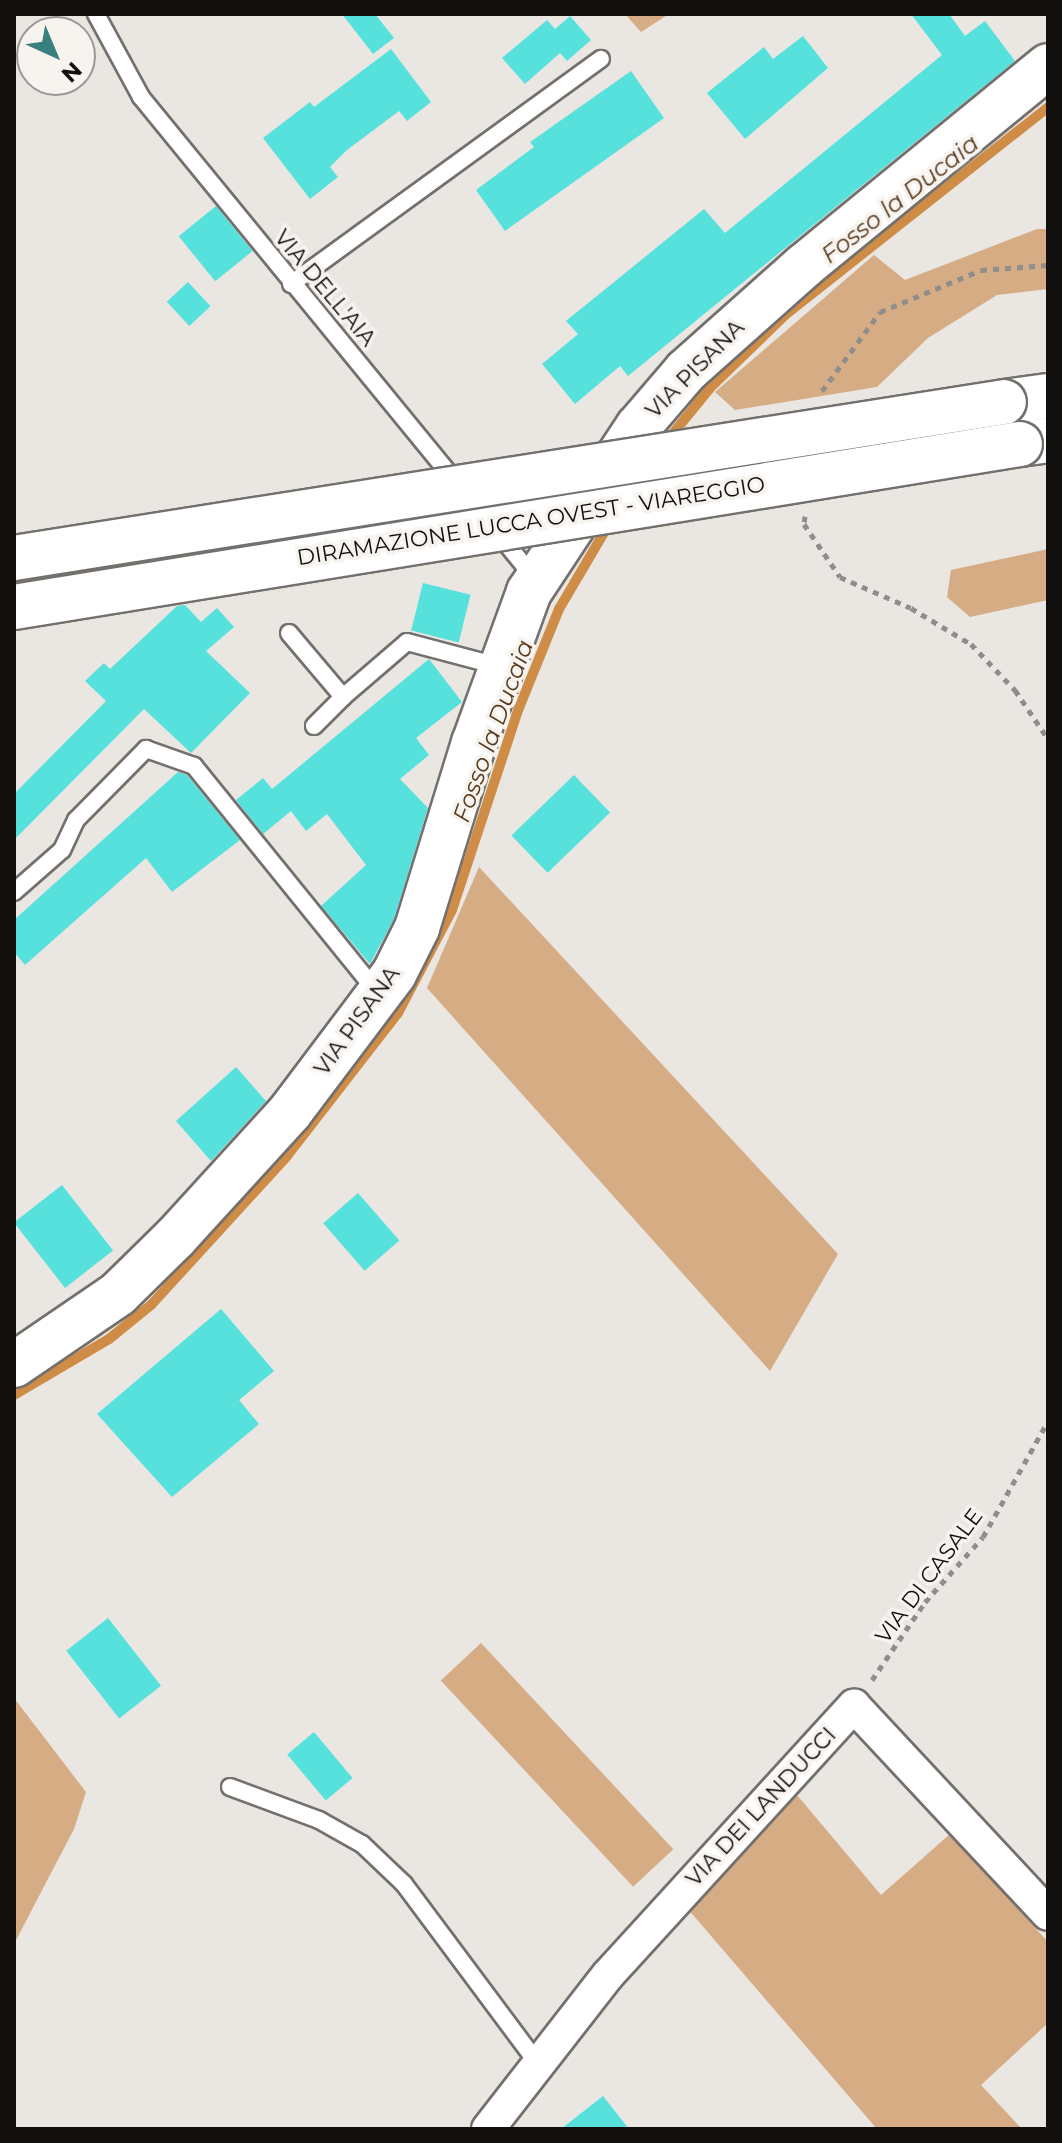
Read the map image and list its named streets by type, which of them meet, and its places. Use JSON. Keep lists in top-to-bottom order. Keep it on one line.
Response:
{"streets":{"main road":["VIA PISANA","DIRAMAZIONE LUCCA OVEST - VIAREGGIO"],"street":["VIA DEI LANDUCCI"],"lane":["VIA DELL'AIA"],"path":["VIA DI CASALE"]},"crossings":[["VIA DELL'AIA","VIA PISANA"],["VIA DI CASALE","VIA DEI LANDUCCI"]],"water":["Fosso la Ducaia"],"north":"bottom right"}
